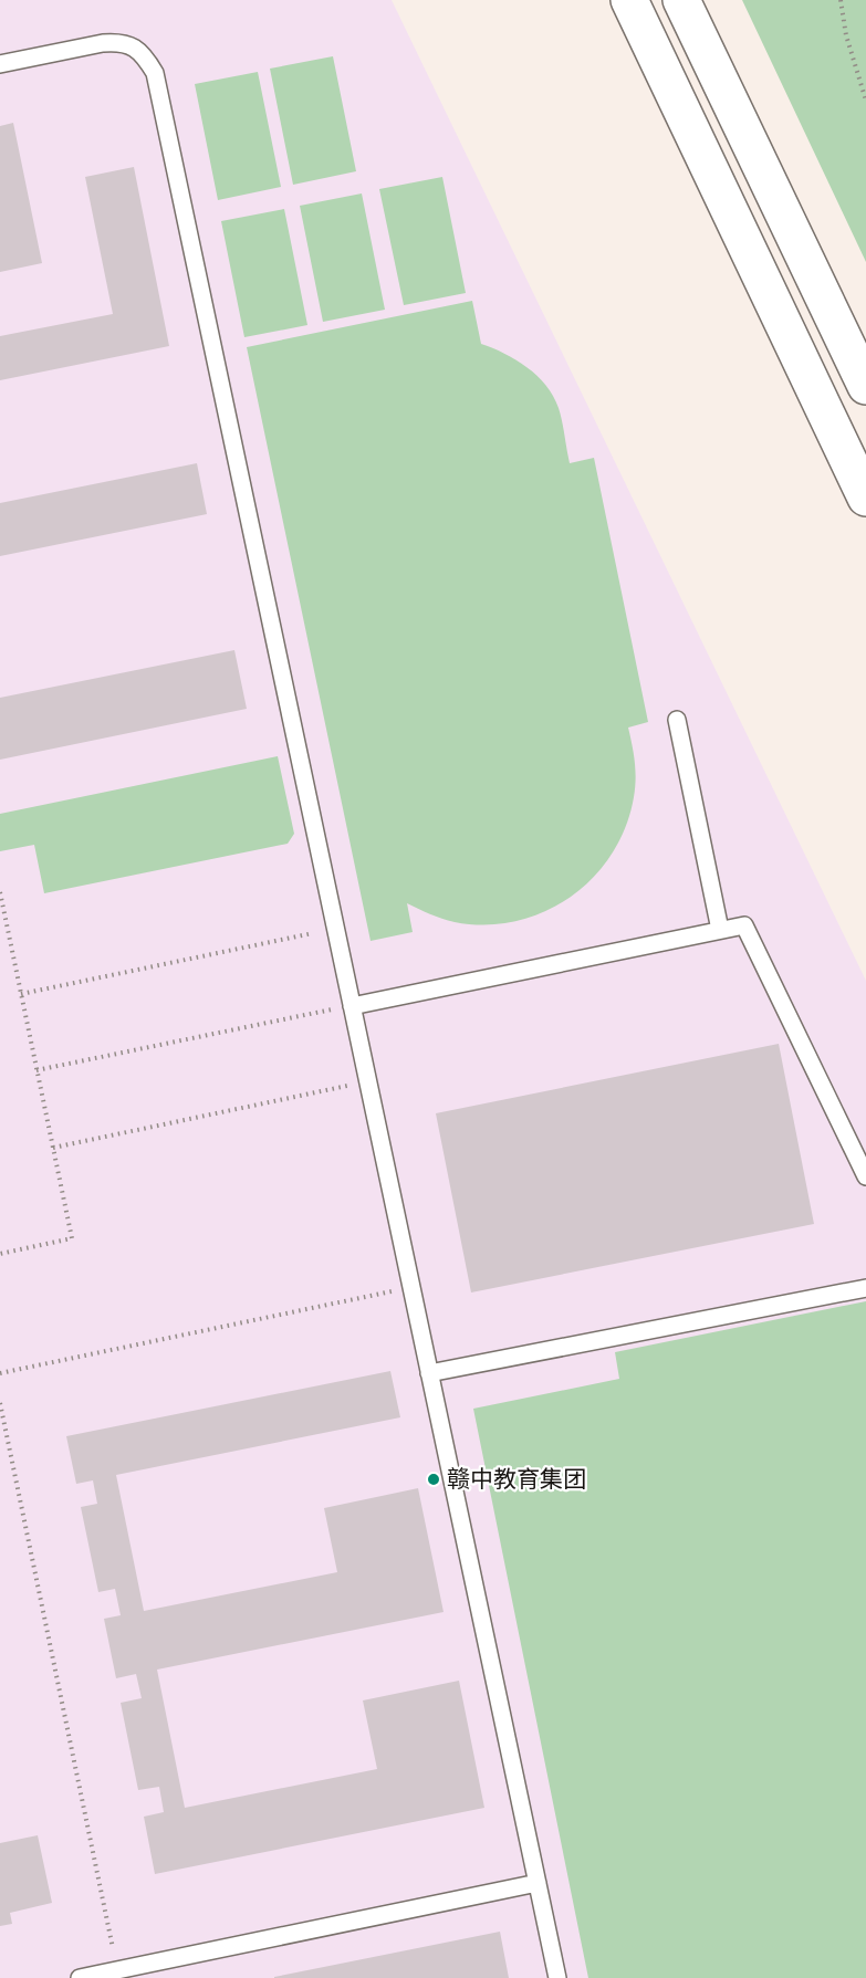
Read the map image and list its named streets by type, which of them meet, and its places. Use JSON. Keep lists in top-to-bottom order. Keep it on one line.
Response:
{"places":["赣中教育集团"]}
